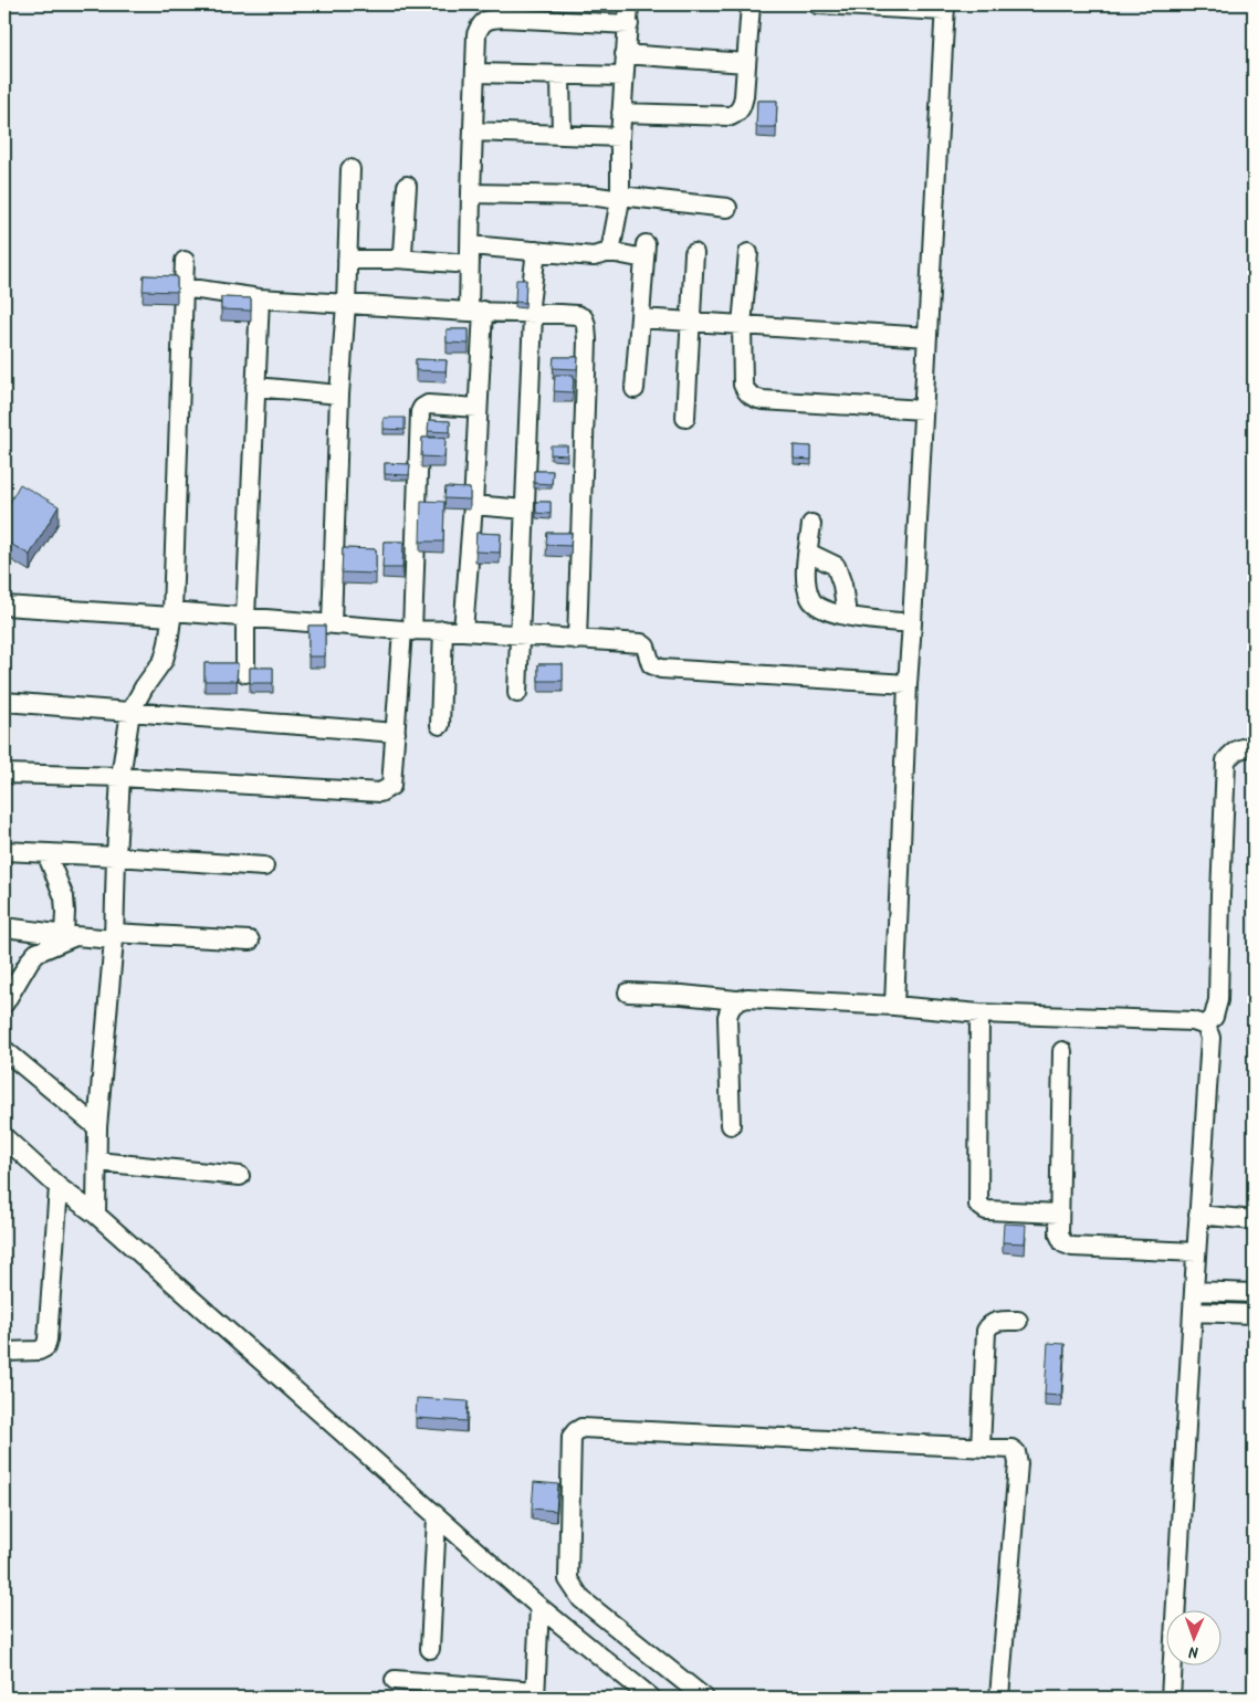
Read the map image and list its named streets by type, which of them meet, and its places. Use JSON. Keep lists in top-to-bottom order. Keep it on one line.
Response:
{"north":"bottom"}
